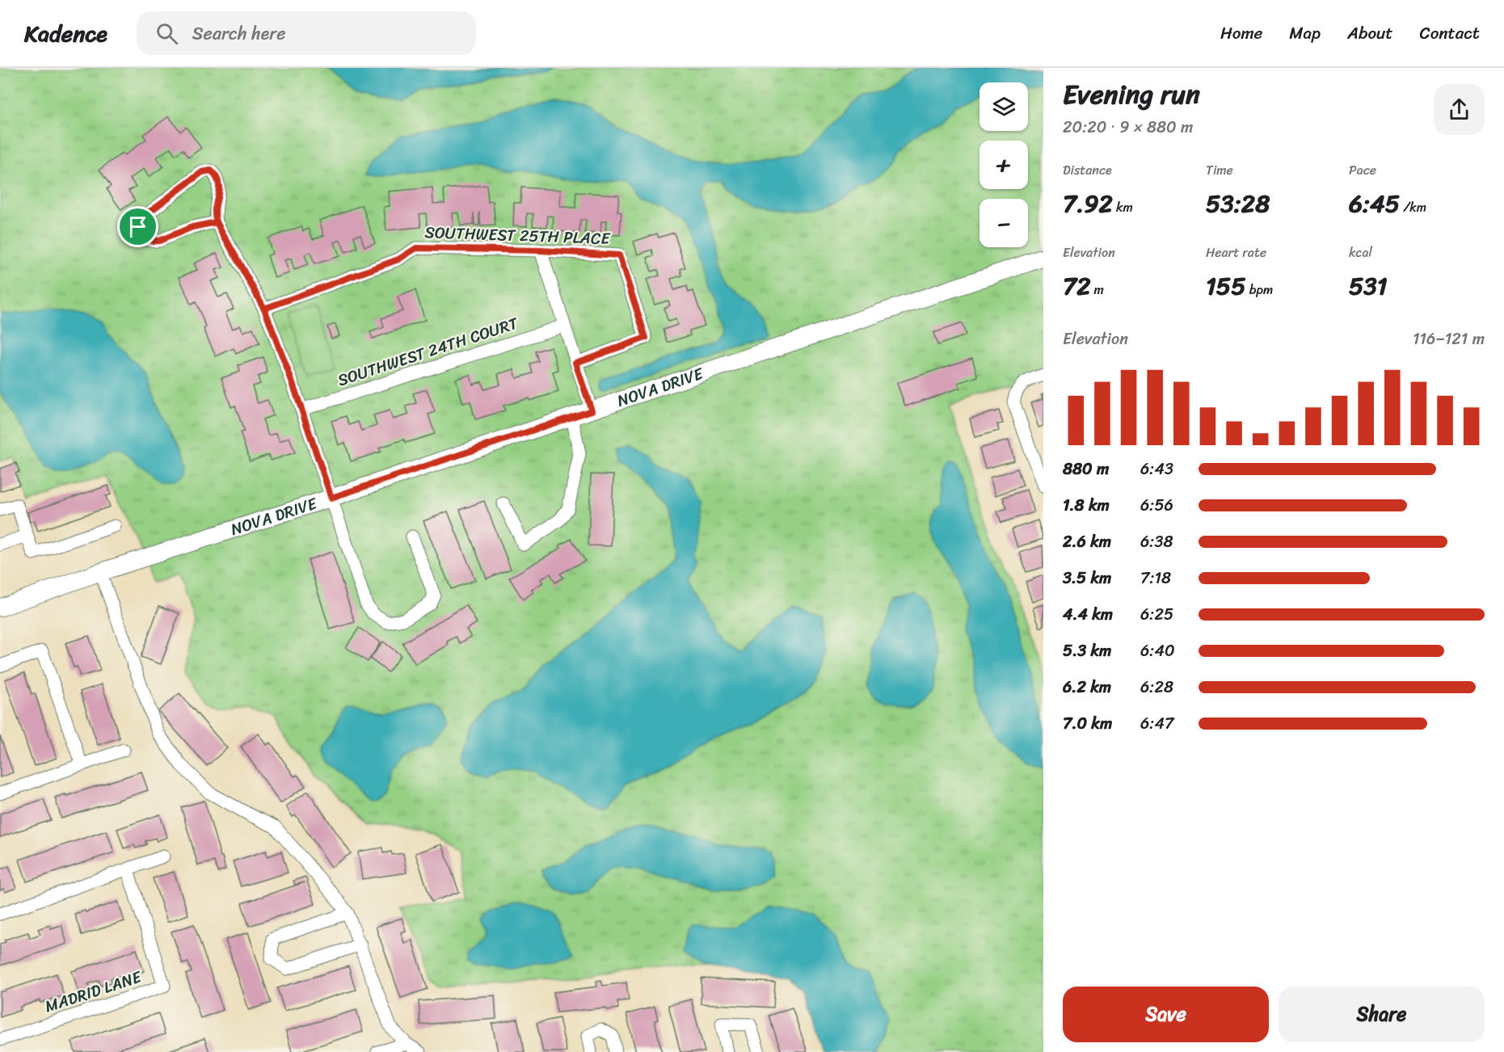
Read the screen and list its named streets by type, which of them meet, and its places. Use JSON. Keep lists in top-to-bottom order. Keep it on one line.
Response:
{"streets":{"street":["SOUTHWEST 25TH PLACE","SOUTHWEST 24TH COURT","NOVA DRIVE","MADRID LANE"]},"page":{"header":"Kadence","search":"Search here","nav":["Home","Map","About","Contact"],"heading":["Evening run","20:20 · 9 × 880 m"],"map_buttons":["+","−"],"stats":[["Distance","7.92 km"],["Time","53:28"],["Pace","6:45 /km"],["Elevation","72 m"],["Heart rate","155 bpm"],["kcal","531"]],"chart":["Elevation","116–121 m"],"list":[{"name":"880 m","note":"6:43"},{"name":"1.8 km","note":"6:56"},{"name":"2.6 km","note":"6:38"},{"name":"3.5 km","note":"7:18"},{"name":"4.4 km","note":"6:25"},{"name":"5.3 km","note":"6:40"},{"name":"6.2 km","note":"6:28"},{"name":"7.0 km","note":"6:47"}],"buttons":["Save","Share"]}}
